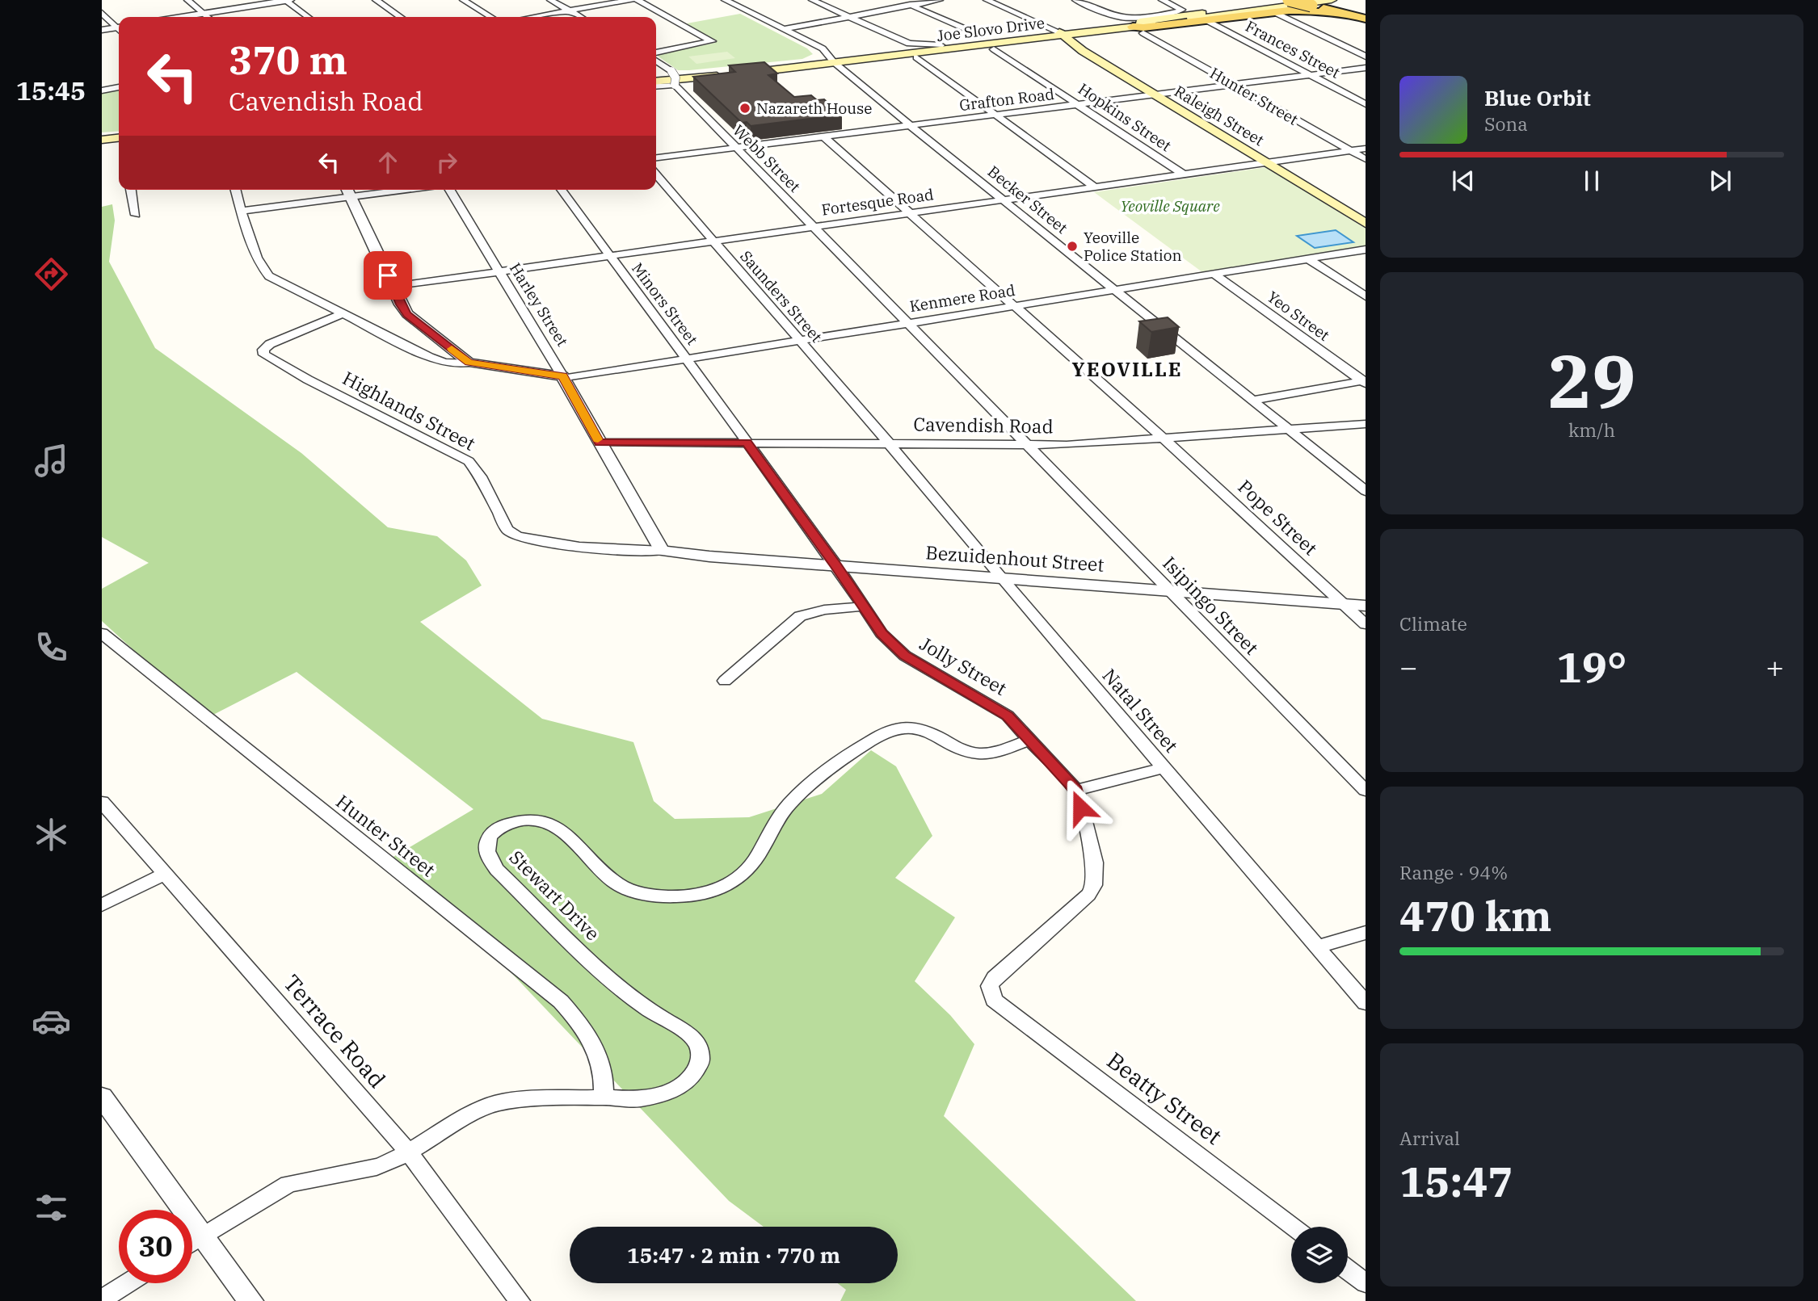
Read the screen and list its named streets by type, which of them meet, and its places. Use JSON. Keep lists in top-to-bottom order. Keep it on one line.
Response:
{"streets":{"main road":["Joe Slovo Drive","Raleigh Street"],"street":["Frances Street","Hunter Street","Grafton Road","Hopkins Street","Webb Street","Becker Street","Fortesque Road","Saunders Street","Kenmere Road","Minors Street","Harley Street","Yeo Street","Highlands Street","Cavendish Road","Pope Street","Bezuidenhout Street","Isipingo Street","Jolly Street","Natal Street","Stewart Drive","Terrace Road","Beatty Street"]},"crossings":[["Joe Slovo Drive","Raleigh Street"],["Joe Slovo Drive","Becker Street"],["Frances Street","Grafton Road"],["Hunter Street","Grafton Road"],["Hunter Street","Fortesque Road"],["Hunter Street","Stewart Drive"],["Grafton Road","Raleigh Street"],["Grafton Road","Hopkins Street"],["Grafton Road","Webb Street"],["Grafton Road","Becker Street"],["Grafton Road","Pope Street"],["Raleigh Street","Fortesque Road"],["Hopkins Street","Fortesque Road"],["Webb Street","Fortesque Road"],["Webb Street","Kenmere Road"],["Webb Street","Cavendish Road"],["Webb Street","Isipingo Street"],["Becker Street","Fortesque Road"],["Becker Street","Kenmere Road"],["Becker Street","Cavendish Road"],["Fortesque Road","Saunders Street"],["Fortesque Road","Minors Street"],["Fortesque Road","Harley Street"],["Fortesque Road","Pope Street"],["Saunders Street","Kenmere Road"],["Saunders Street","Cavendish Road"],["Saunders Street","Natal Street"],["Kenmere Road","Minors Street"],["Kenmere Road","Harley Street"],["Kenmere Road","Yeo Street"],["Kenmere Road","Pope Street"],["Minors Street","Cavendish Road"],["Minors Street","Jolly Street"],["Harley Street","Highlands Street"],["Harley Street","Cavendish Road"],["Harley Street","Bezuidenhout Street"],["Highlands Street","Bezuidenhout Street"],["Cavendish Road","Pope Street"],["Cavendish Road","Isipingo Street"],["Cavendish Road","Jolly Street"],["Cavendish Road","Natal Street"],["Pope Street","Bezuidenhout Street"],["Bezuidenhout Street","Isipingo Street"],["Bezuidenhout Street","Jolly Street"],["Bezuidenhout Street","Natal Street"],["Jolly Street","Stewart Drive"],["Jolly Street","Beatty Street"],["Stewart Drive","Terrace Road"]],"districts":["YEOVILLE"],"parks":["Yeoville Square"],"places":["Nazareth House","Yeoville Police Station"],"page":{"tabs":"15:45","turn":["370 m","Cavendish Road"],"song":["Blue Orbit","Sona"],"tile":[["29","km/h"],"Climate",["Range · 94%","470 km"],["Arrival","15:47"]],"heat":["−","19°","+"],"limit":"30","trip":"15:47 · 2 min · 770 m"}}
